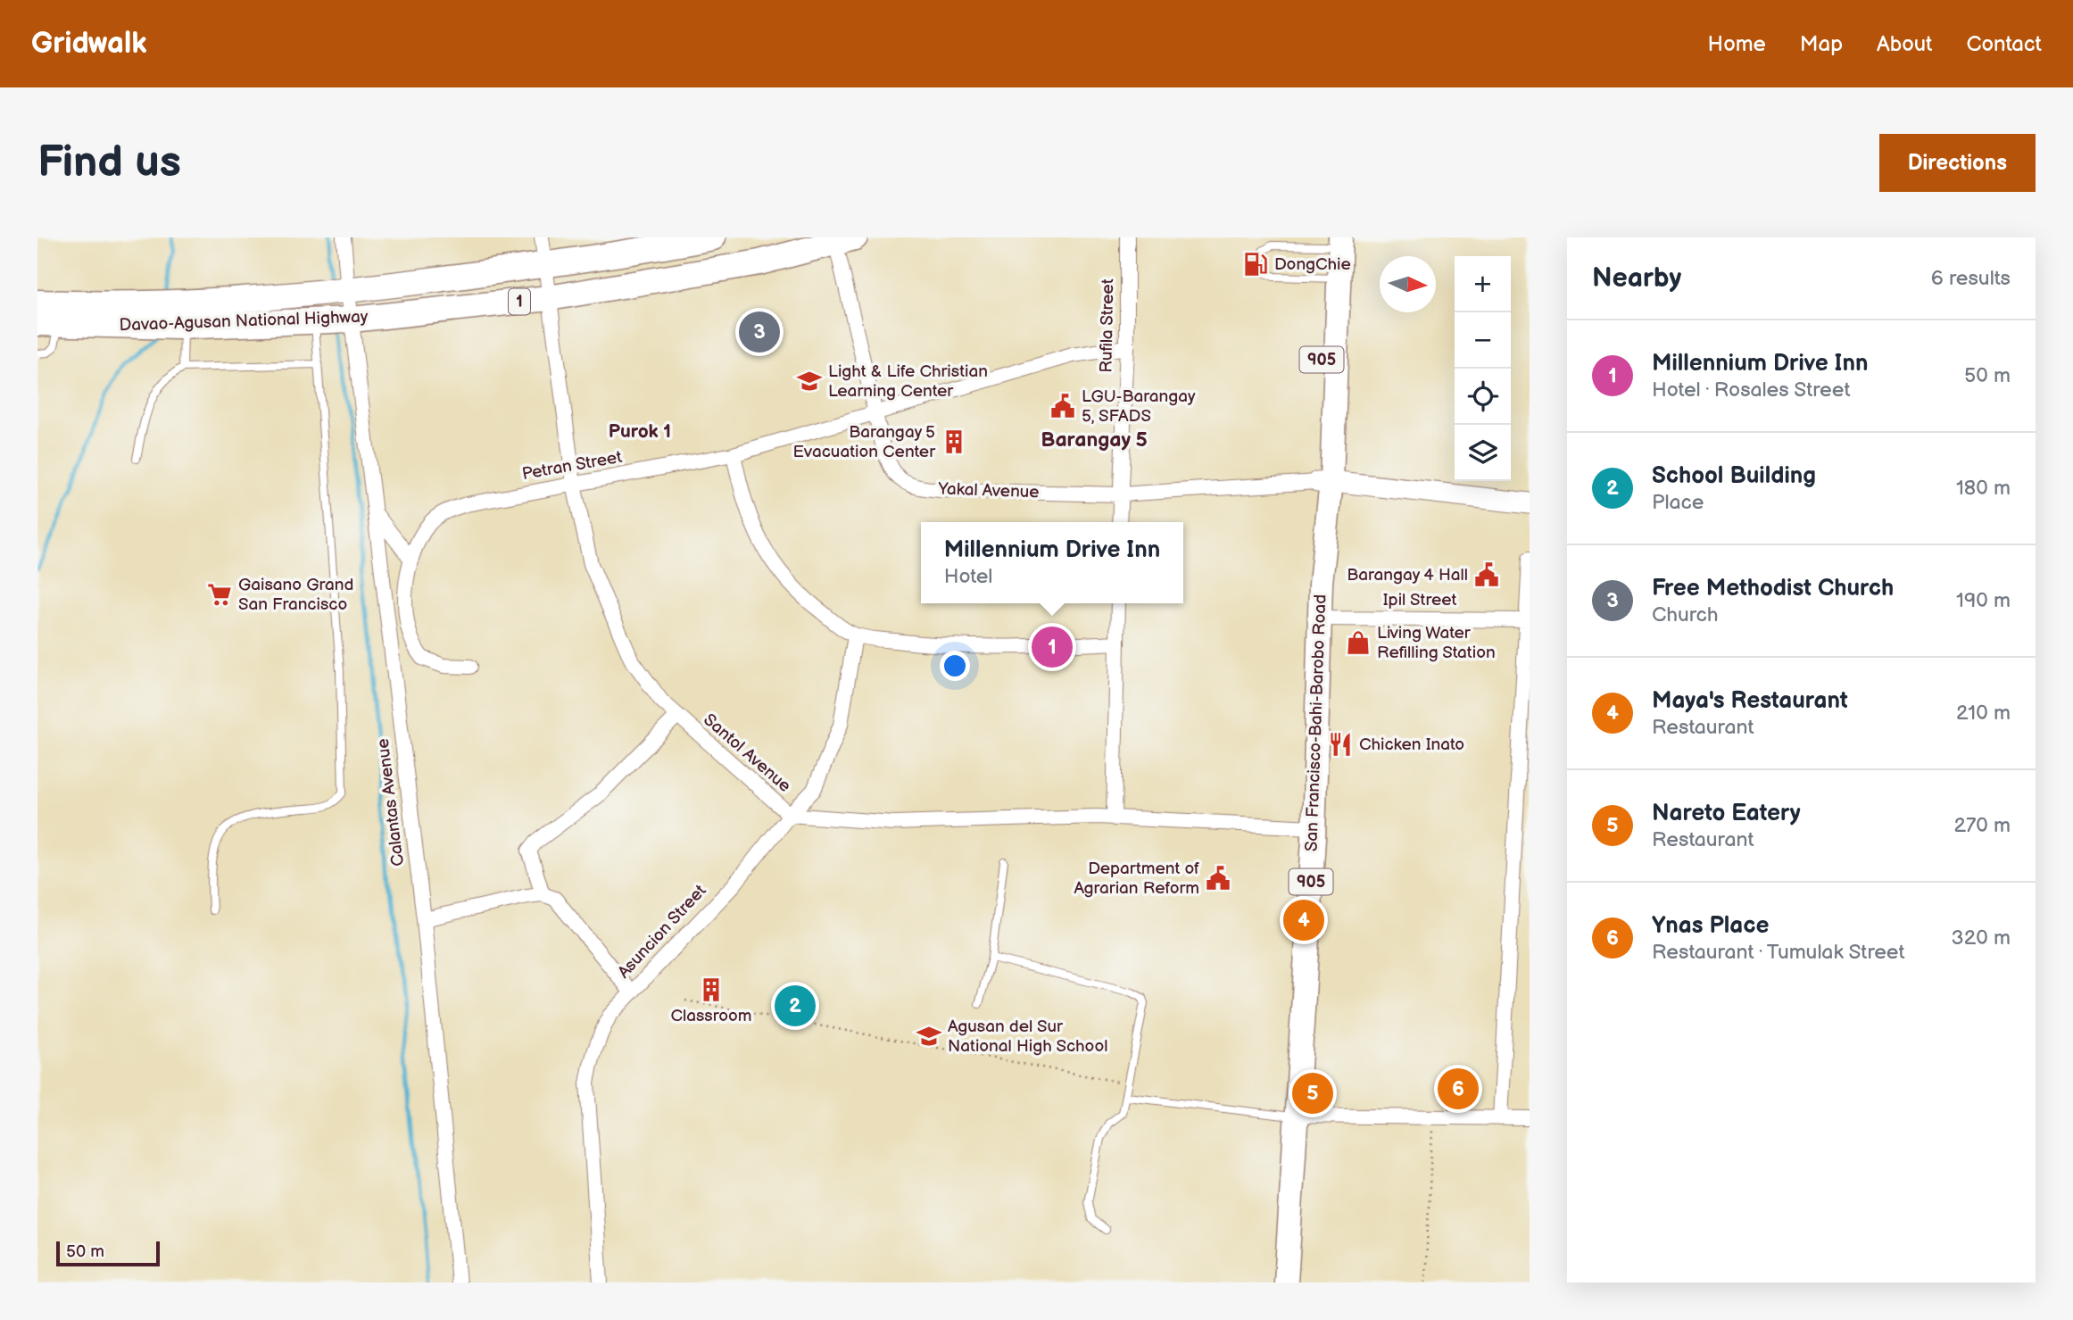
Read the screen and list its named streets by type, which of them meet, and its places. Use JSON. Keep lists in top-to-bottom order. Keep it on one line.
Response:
{"streets":{"highway":["1","Davao-Agusan National Highway"],"main road":["905","San Francisco-Bahi-Barobo Road"],"street":["Rufila Street","Petran Street","Yakal Avenue","Ipil Street","Santol Avenue","Calantas Avenue","Asuncion Street"]},"crossings":[["Davao-Agusan National Highway","Yakal Avenue"],["Davao-Agusan National Highway","Santol Avenue"],["Davao-Agusan National Highway","Calantas Avenue"],["Rufila Street","Petran Street"],["Rufila Street","Yakal Avenue"],["Petran Street","Yakal Avenue"],["Petran Street","Santol Avenue"],["Yakal Avenue","San Francisco-Bahi-Barobo Road"],["Ipil Street","San Francisco-Bahi-Barobo Road"],["San Francisco-Bahi-Barobo Road","Santol Avenue"],["Santol Avenue","Asuncion Street"]],"districts":["Purok 1","Barangay 5"],"places":{"fuel station":["DongChie"],"school or university":["Light & Life Christian Learning Center","Agusan del Sur National High School"],"public building":["LGU-Barangay 5, SFADS","Barangay 4 Hall","Department of Agrarian Reform"],"building":["Barangay 5 Evacuation Center","Classroom"],"supermarket":["Gaisano Grand San Francisco"],"shop":["Living Water Refilling Station"],"restaurant":["Chicken Inato"]},"scale_bar":"50 m","north":"right","page":{"header":"Gridwalk","nav":["Home","Map","About","Contact"],"buttons":"Directions","title":"Find us","heading":["Nearby","6 results"],"map_buttons":["+","−"],"pins":["3","1","4","2","6","5"],"list":[{"mark":"1","name":"Millennium Drive Inn","note":"Hotel · Rosales Street","value":"50 m"},{"mark":"2","name":"School Building","note":"Place","value":"180 m"},{"mark":"3","name":"Free Methodist Church","note":"Church","value":"190 m"},{"mark":"4","name":"Maya's Restaurant","note":"Restaurant","value":"210 m"},{"mark":"5","name":"Nareto Eatery","note":"Restaurant","value":"270 m"},{"mark":"6","name":"Ynas Place","note":"Restaurant · Tumulak Street","value":"320 m"}],"popup":["Millennium Drive Inn","Hotel"],"scale":"50 m"}}
